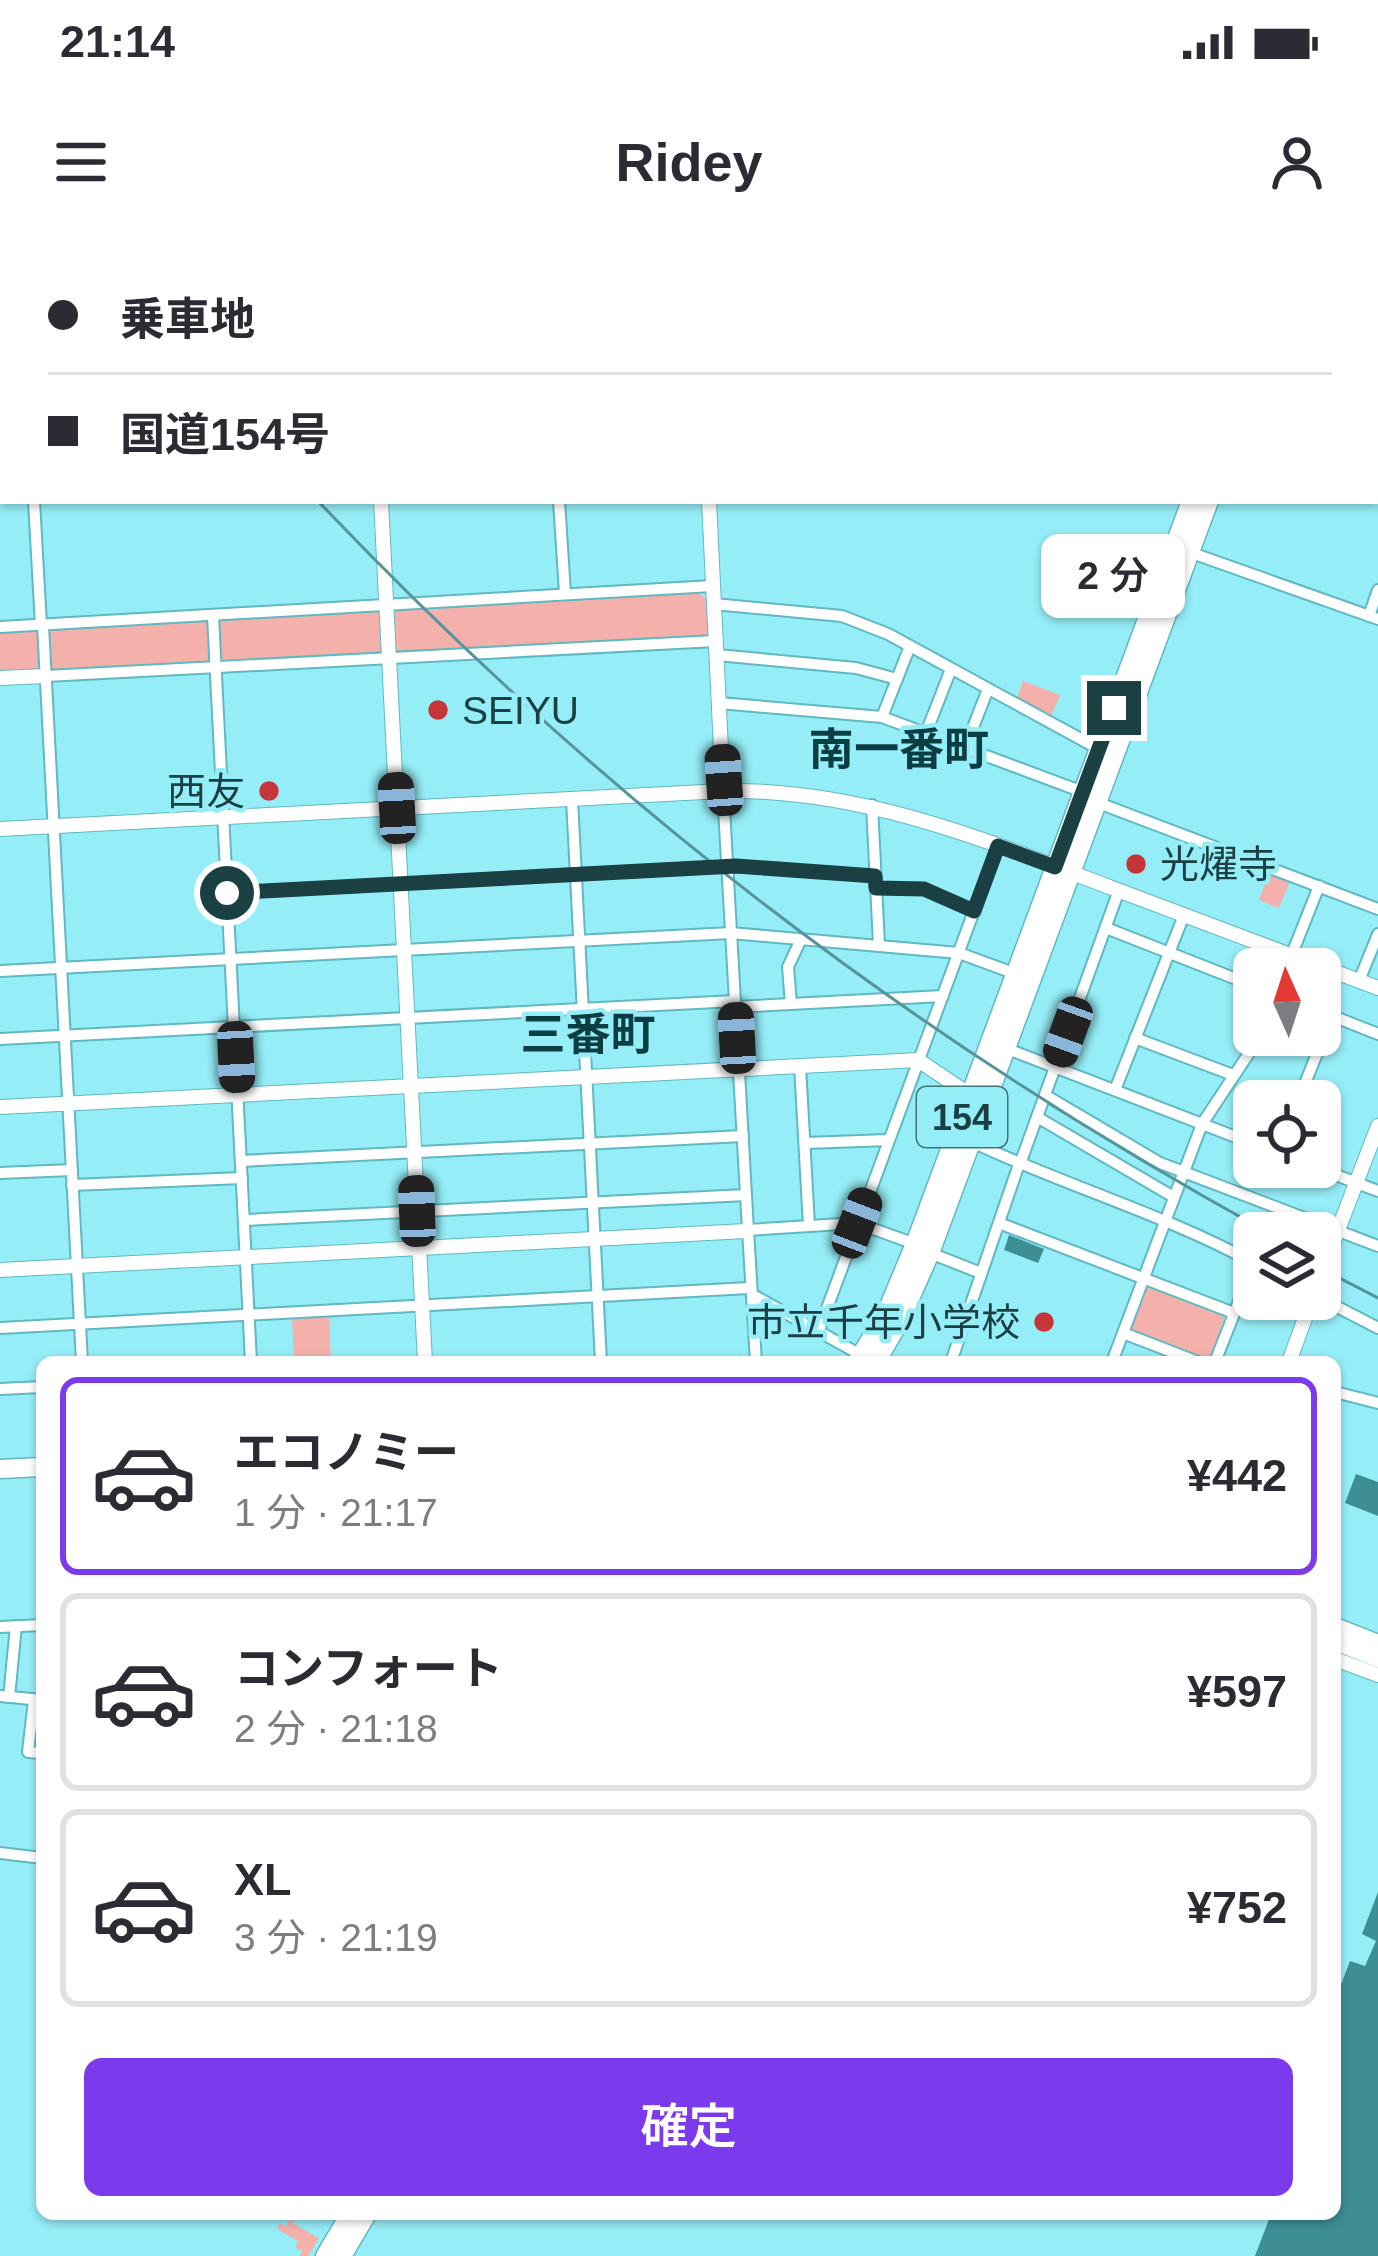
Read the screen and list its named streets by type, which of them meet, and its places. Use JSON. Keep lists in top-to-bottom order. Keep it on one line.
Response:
{"streets":{"main road":["154"]},"districts":["南一番町","三番町"],"places":["SEIYU","西友","光燿寺","市立千年小学校"],"north":"top","page":{"status":"21:14","header":"Ridey","banner":["乗車地","国道154号"],"bubble":"2 分","list":[{"name":"エコノミー","note":"1 分 · 21:17","value":"¥442"},{"name":"コンフォート","note":"2 分 · 21:18","value":"¥597"},{"name":"XL","note":"3 分 · 21:19","value":"¥752"}],"buttons":"確定"}}
